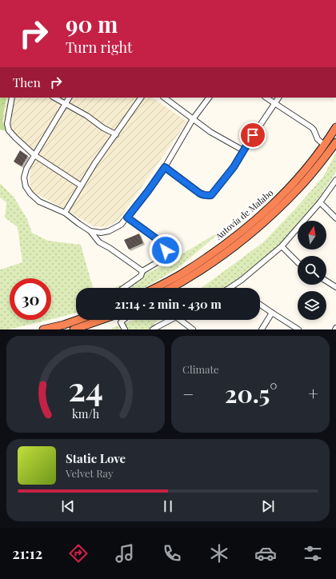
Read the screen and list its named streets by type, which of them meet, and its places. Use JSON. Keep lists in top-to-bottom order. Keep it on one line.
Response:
{"streets":{"highway":["Autovía de Malabo"]},"north":"top","page":{"turn":["90 m","Turn right"],"then":"Then","limit":"30","trip":"21:14 · 2 min · 430 m","tile":"Climate","heat":["−","20.5°","+"],"song":["Static Love","Velvet Ray"],"tabs":"21:12","gauge":["24","km/h"]}}
